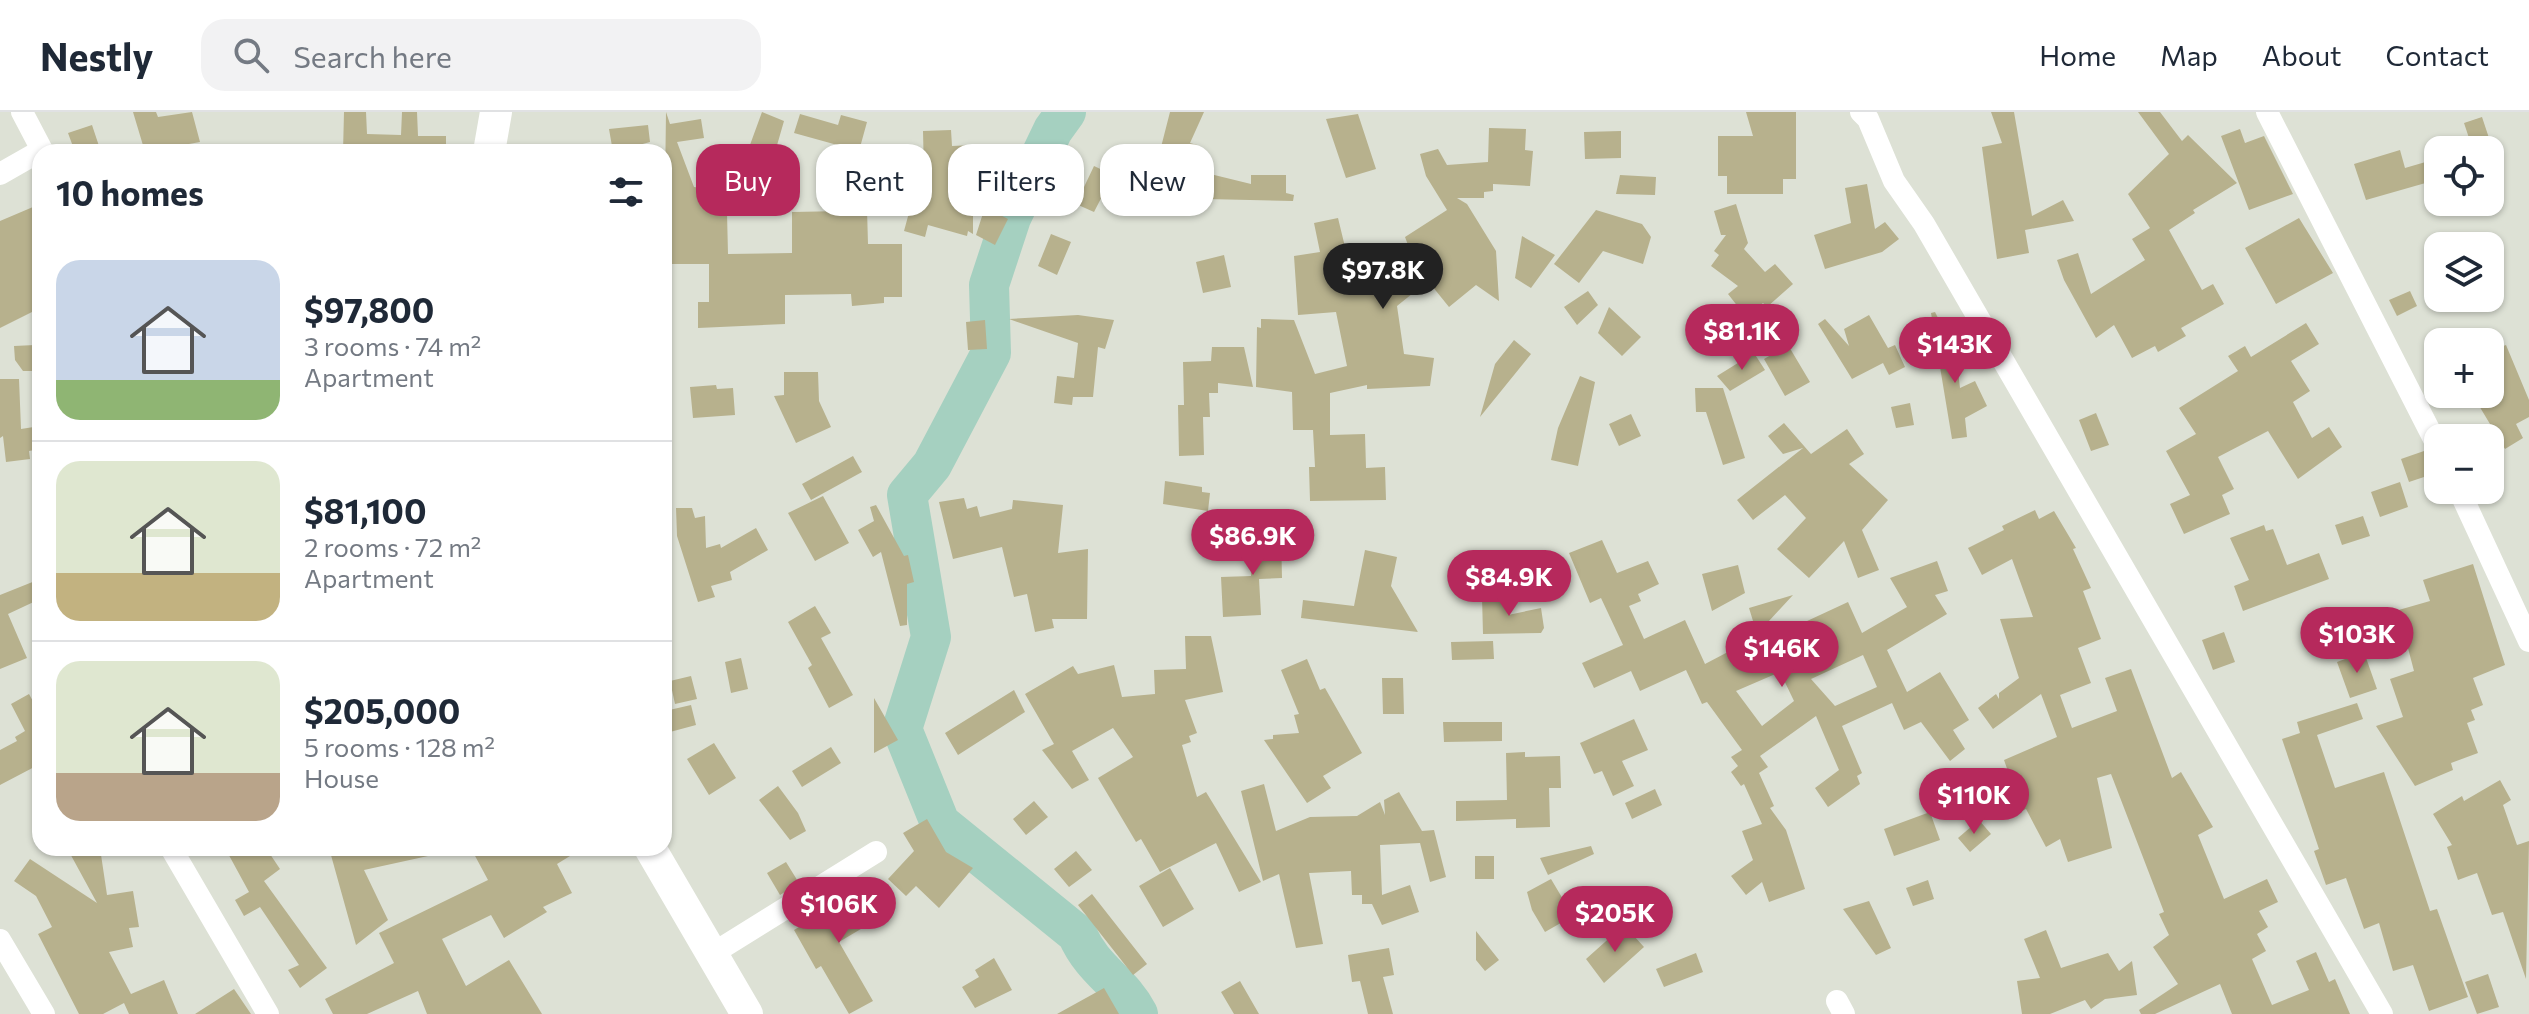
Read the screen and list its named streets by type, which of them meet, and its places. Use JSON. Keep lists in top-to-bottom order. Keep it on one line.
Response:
{"page":{"header":"Nestly","search":"Search here","nav":["Home","Map","About","Contact"],"map_buttons":["+","−"],"chip":["Buy","Rent","Filters","New"],"heading":"10 homes","list":[{"name":"$97,800","note":"3 rooms · 74 m² · Apartment"},{"name":"$81,100","note":"2 rooms · 72 m² · Apartment"},{"name":"$205,000","note":"5 rooms · 128 m² · House"}],"price":["$97.8K","$81.1K","$143K","$86.9K","$84.9K","$103K","$146K","$110K","$106K","$205K"]}}
